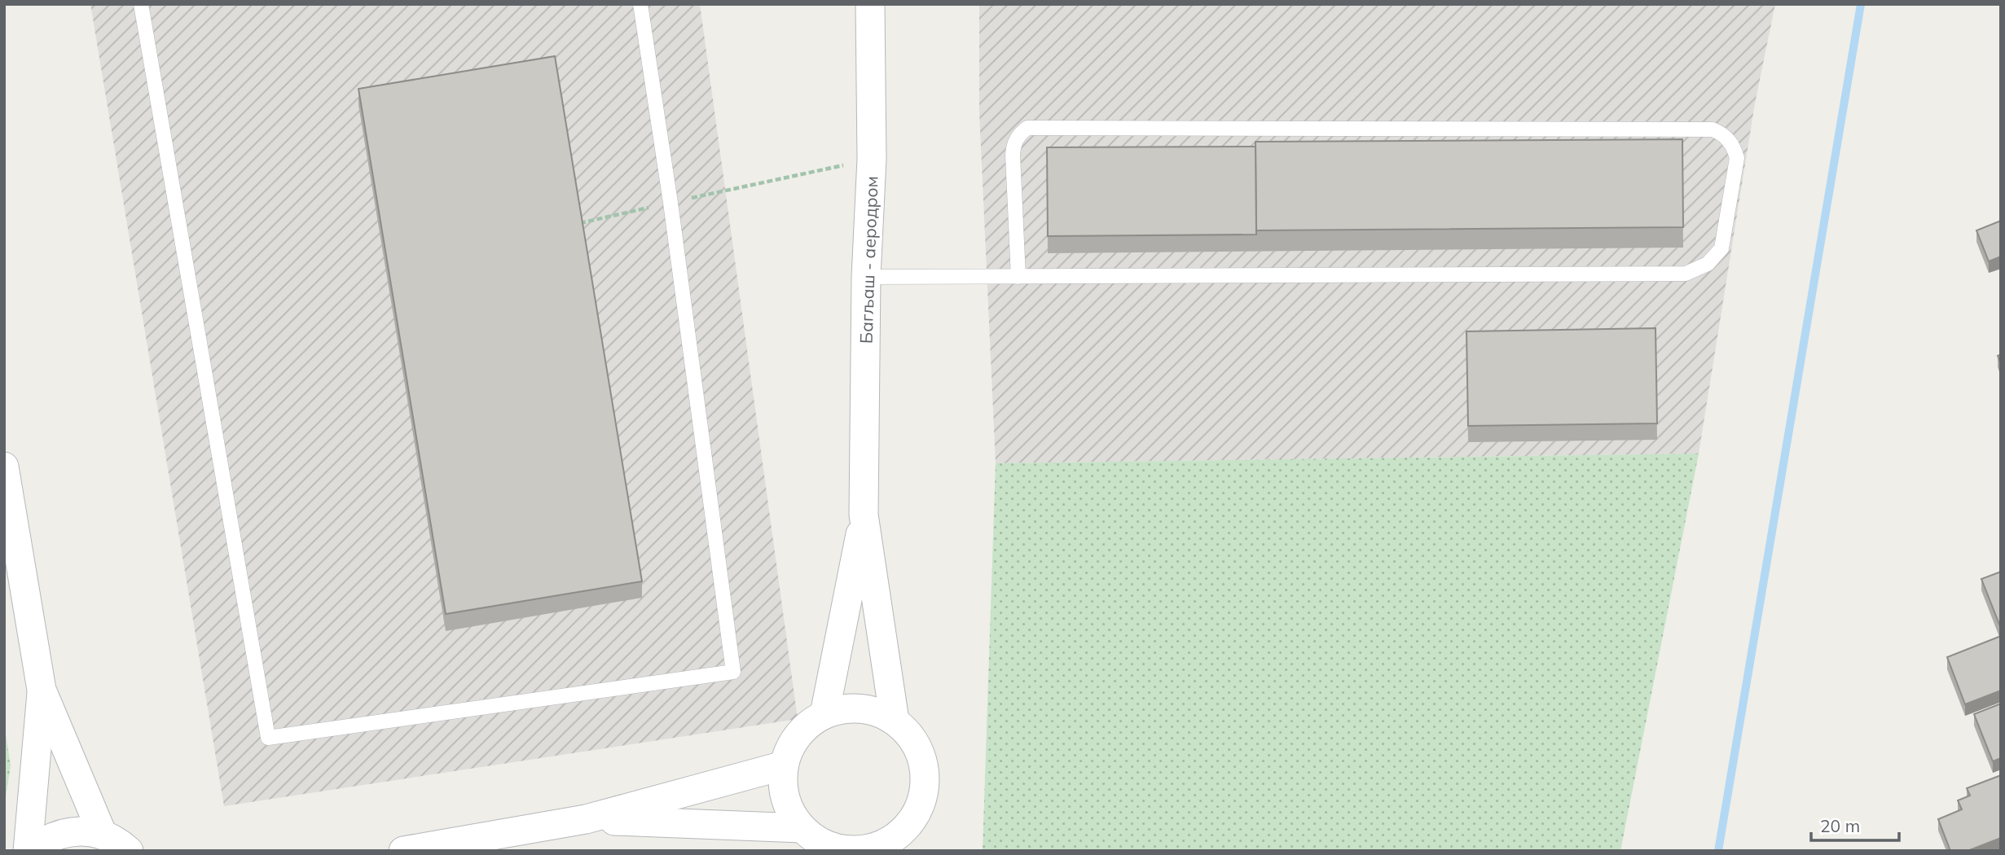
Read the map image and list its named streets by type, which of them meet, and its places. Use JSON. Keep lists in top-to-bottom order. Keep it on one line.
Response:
{"streets":{"street":["Багљаш - аеродром"]},"scale_bar":"20 m"}
